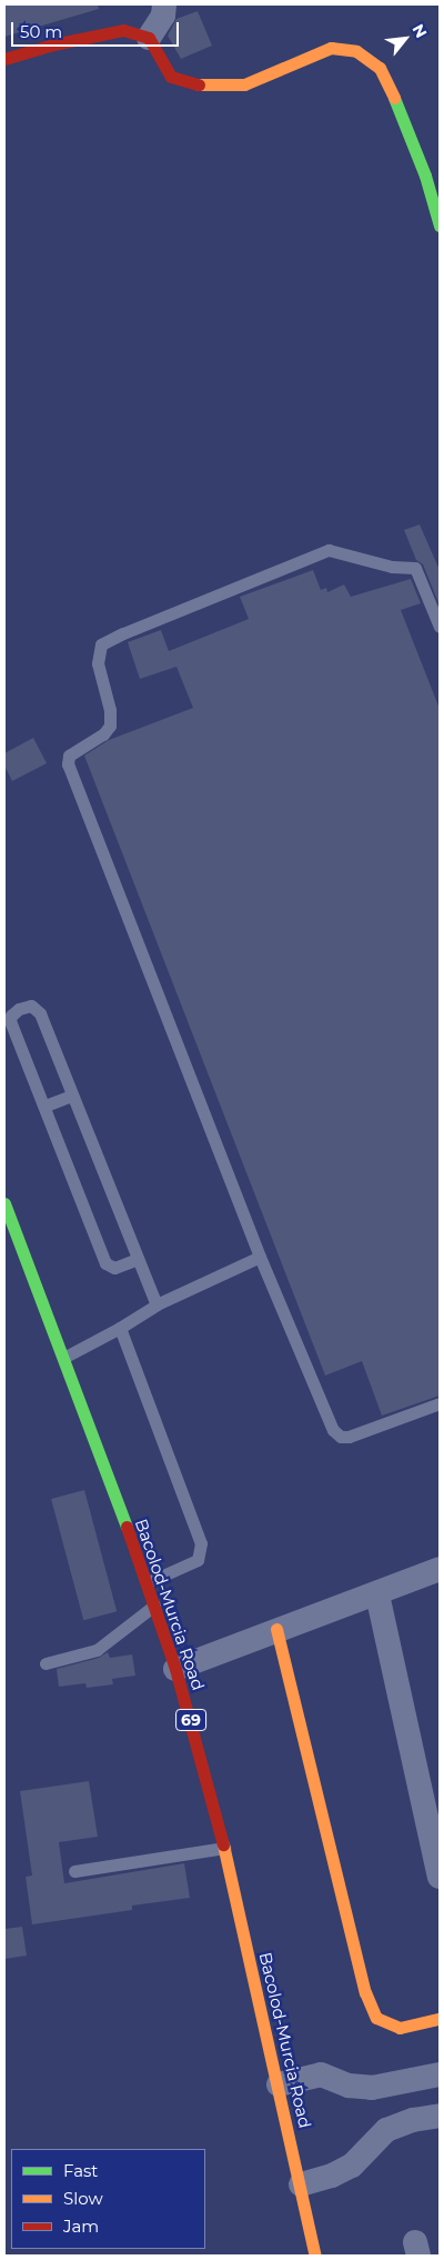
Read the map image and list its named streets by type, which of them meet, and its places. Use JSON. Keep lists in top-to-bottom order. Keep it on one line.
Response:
{"streets":{"main road":["Bacolod-Murcia Road","69"]},"legend":["Fast","Slow","Jam"],"scale_bar":"50 m","north":"top right"}
